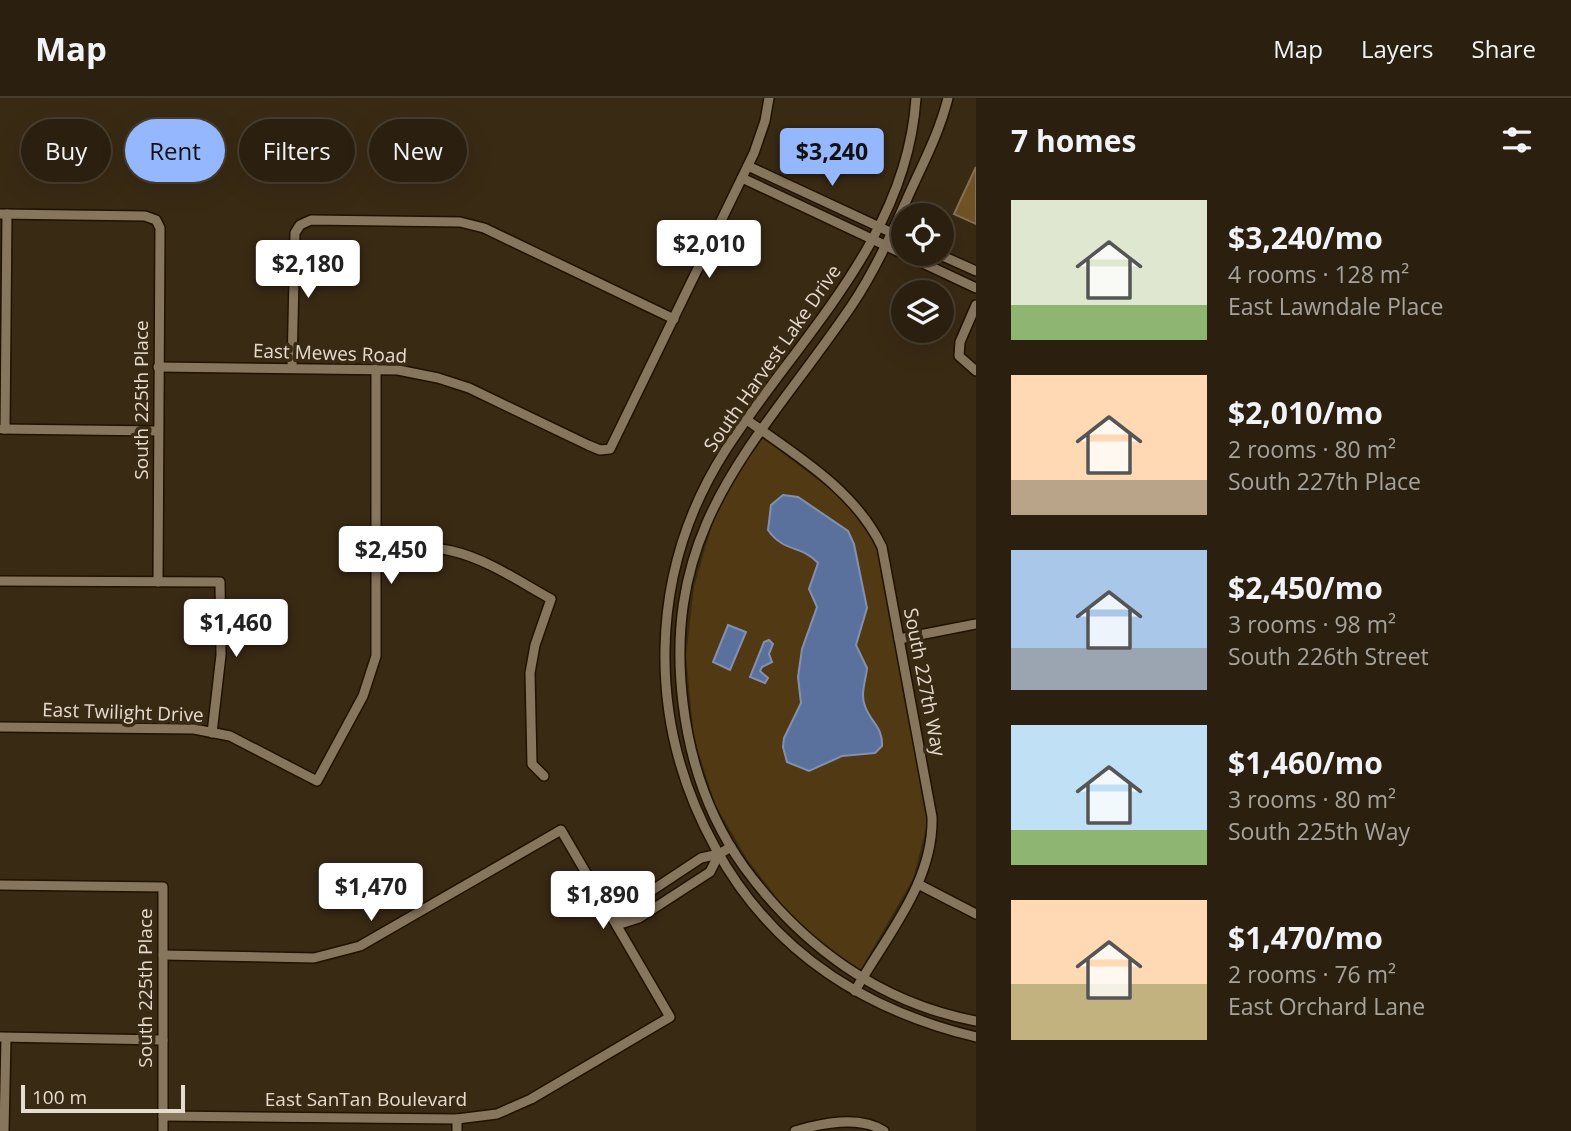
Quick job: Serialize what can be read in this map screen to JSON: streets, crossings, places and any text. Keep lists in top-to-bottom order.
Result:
{
  "streets": {
    "street": [
      "East Mewes Road",
      "South Harvest Lake Drive",
      "South 225th Place",
      "South 227th Way",
      "East Twilight Drive",
      "East SanTan Boulevard"
    ]
  },
  "crossings": [
    ["East Mewes Road", "South 225th Place"],
    ["South Harvest Lake Drive", "South 227th Way"],
    ["South 225th Place", "East SanTan Boulevard"]
  ],
  "scale_bar": "100 m",
  "page": {
    "header": "Map",
    "nav": ["Map", "Layers", "Share"],
    "heading": "7 homes",
    "chip": [
      "Buy",
      "Rent",
      "Filters",
      "New"
    ],
    "price": [
      "$3,240",
      "$2,010",
      "$2,180",
      "$2,450",
      "$1,460",
      "$1,470",
      "$1,890"
    ],
    "list": [
      {
        "name": "$3,240/mo",
        "note": "4 rooms · 128 m² · East Lawndale Place"
      },
      {
        "name": "$2,010/mo",
        "note": "2 rooms · 80 m² · South 227th Place"
      },
      {
        "name": "$2,450/mo",
        "note": "3 rooms · 98 m² · South 226th Street"
      },
      {
        "name": "$1,460/mo",
        "note": "3 rooms · 80 m² · South 225th Way"
      },
      {
        "name": "$1,470/mo",
        "note": "2 rooms · 76 m² · East Orchard Lane"
      }
    ],
    "scale": "100 m"
  }
}
